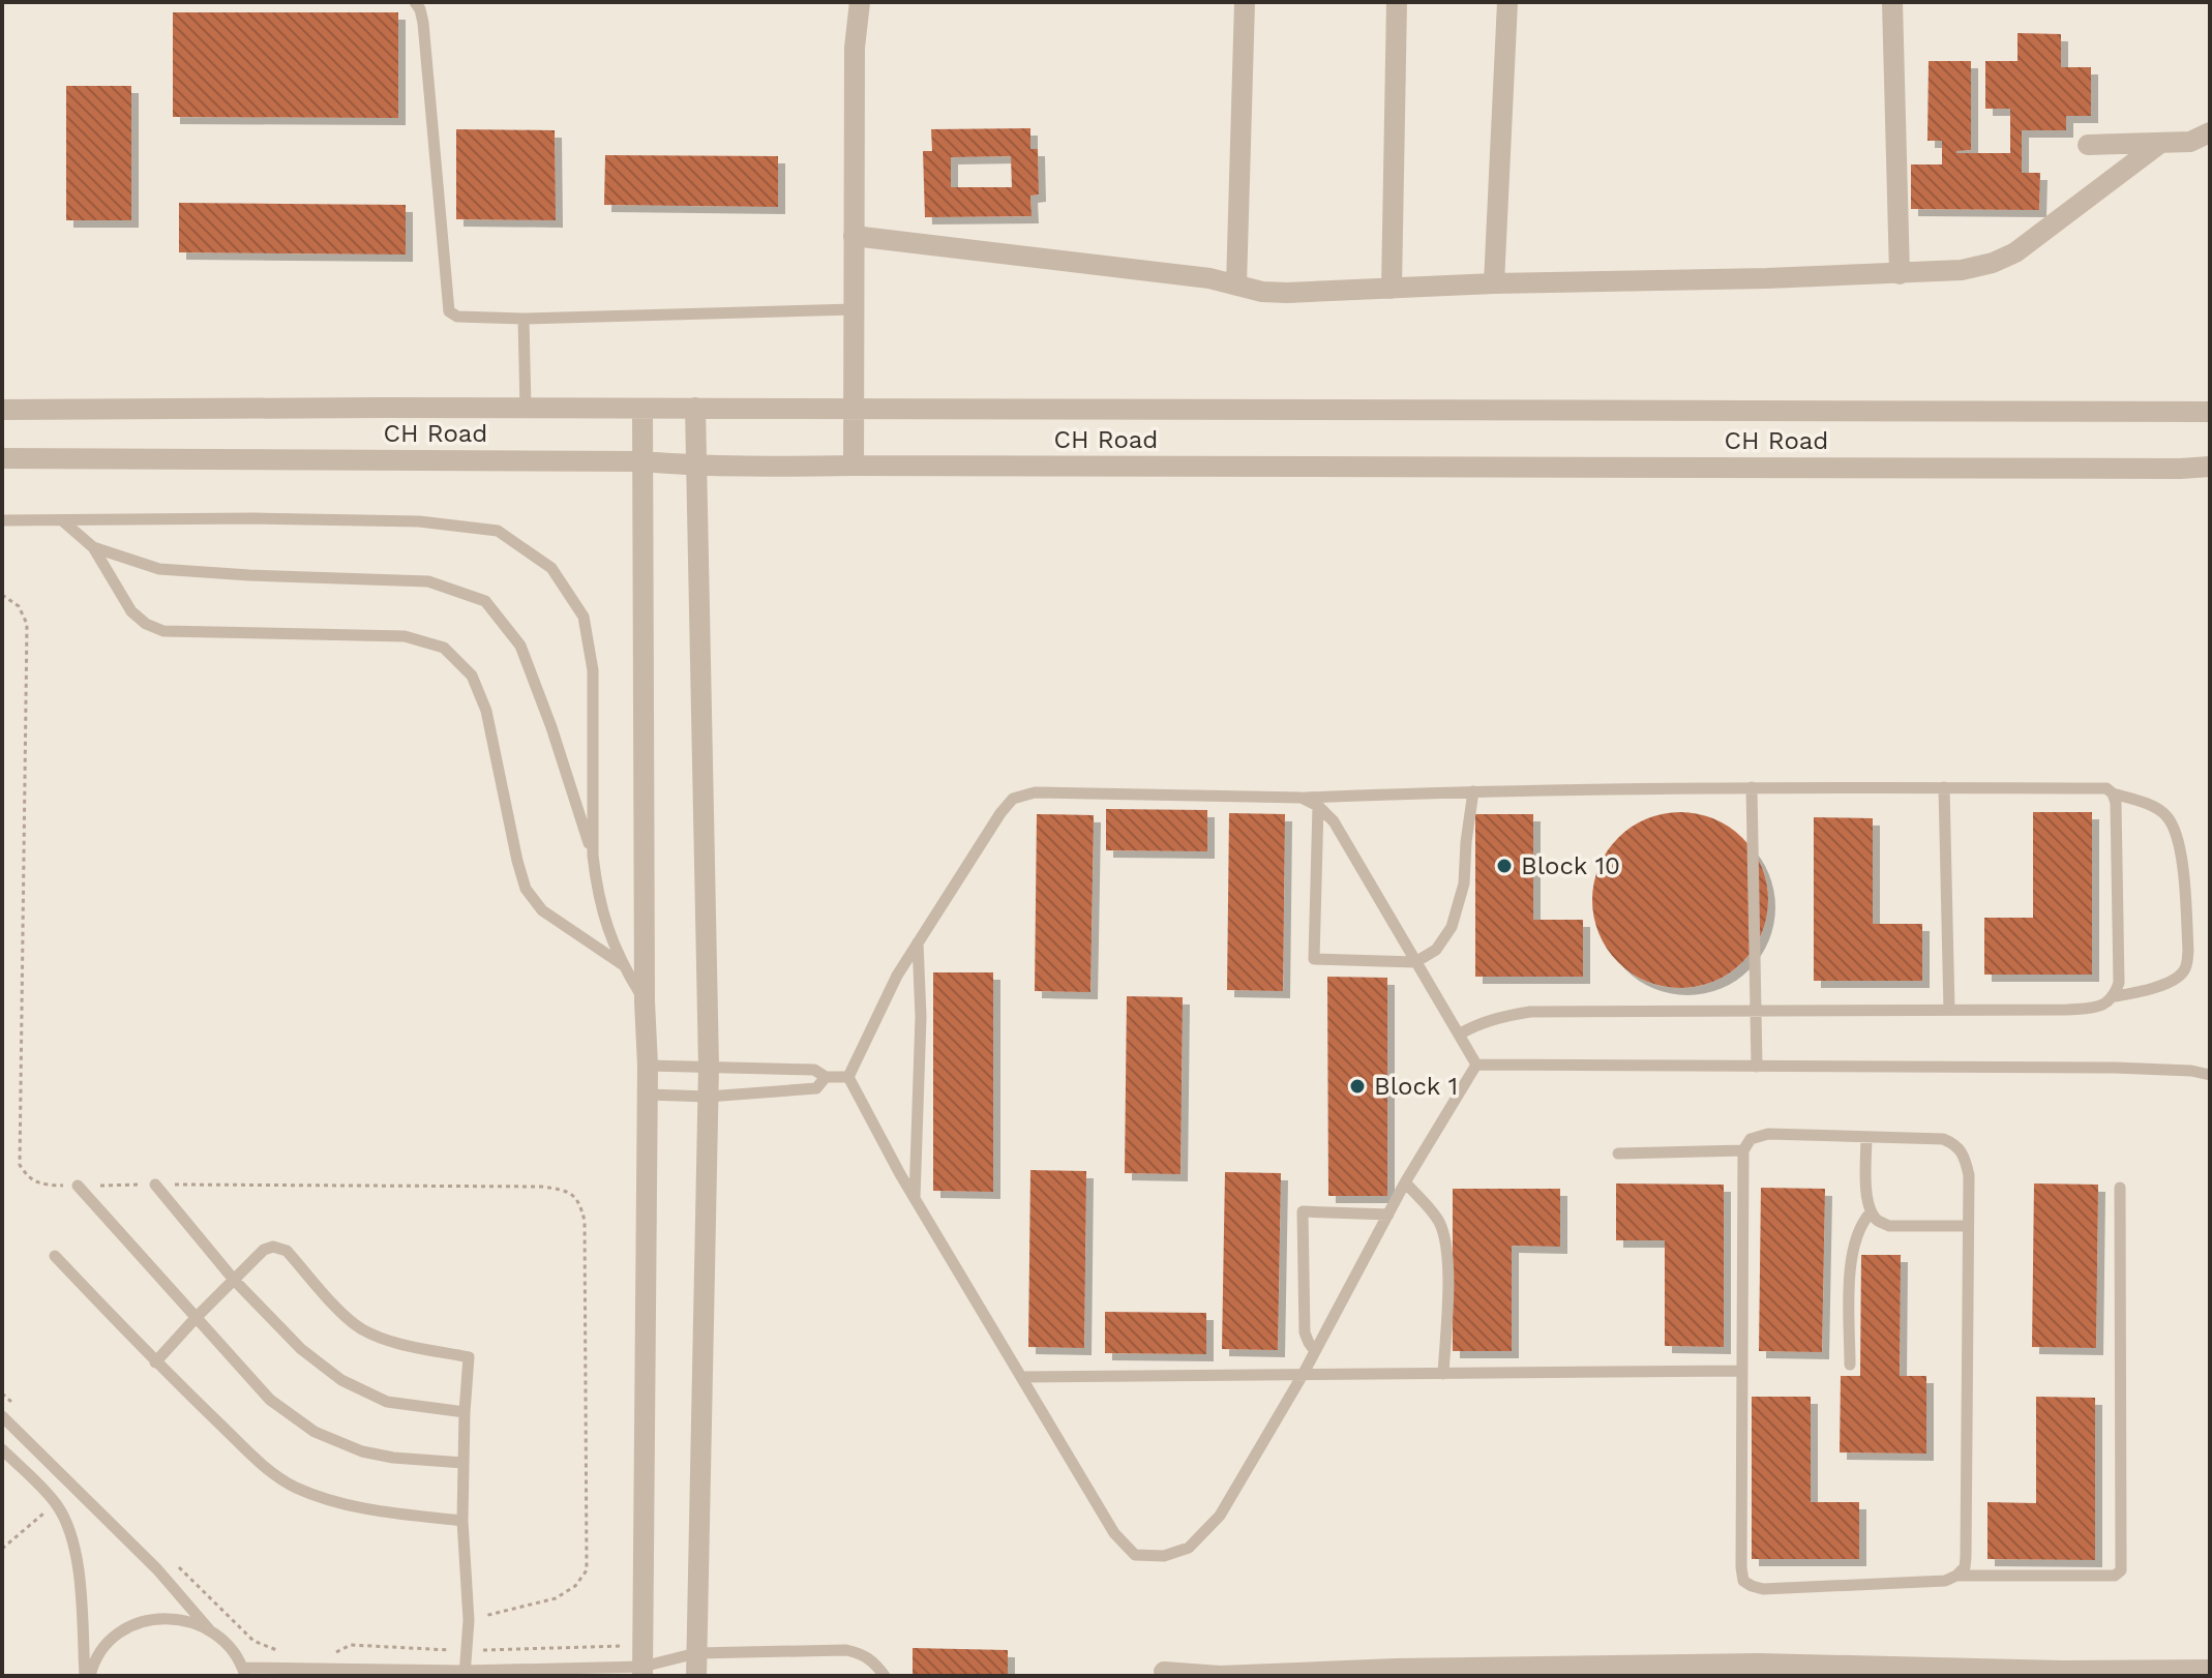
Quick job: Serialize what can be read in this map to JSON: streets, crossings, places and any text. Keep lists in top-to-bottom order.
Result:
{
  "streets": {
    "street": ["CH Road"]
  },
  "places": ["Block 10", "Block 1"]
}
